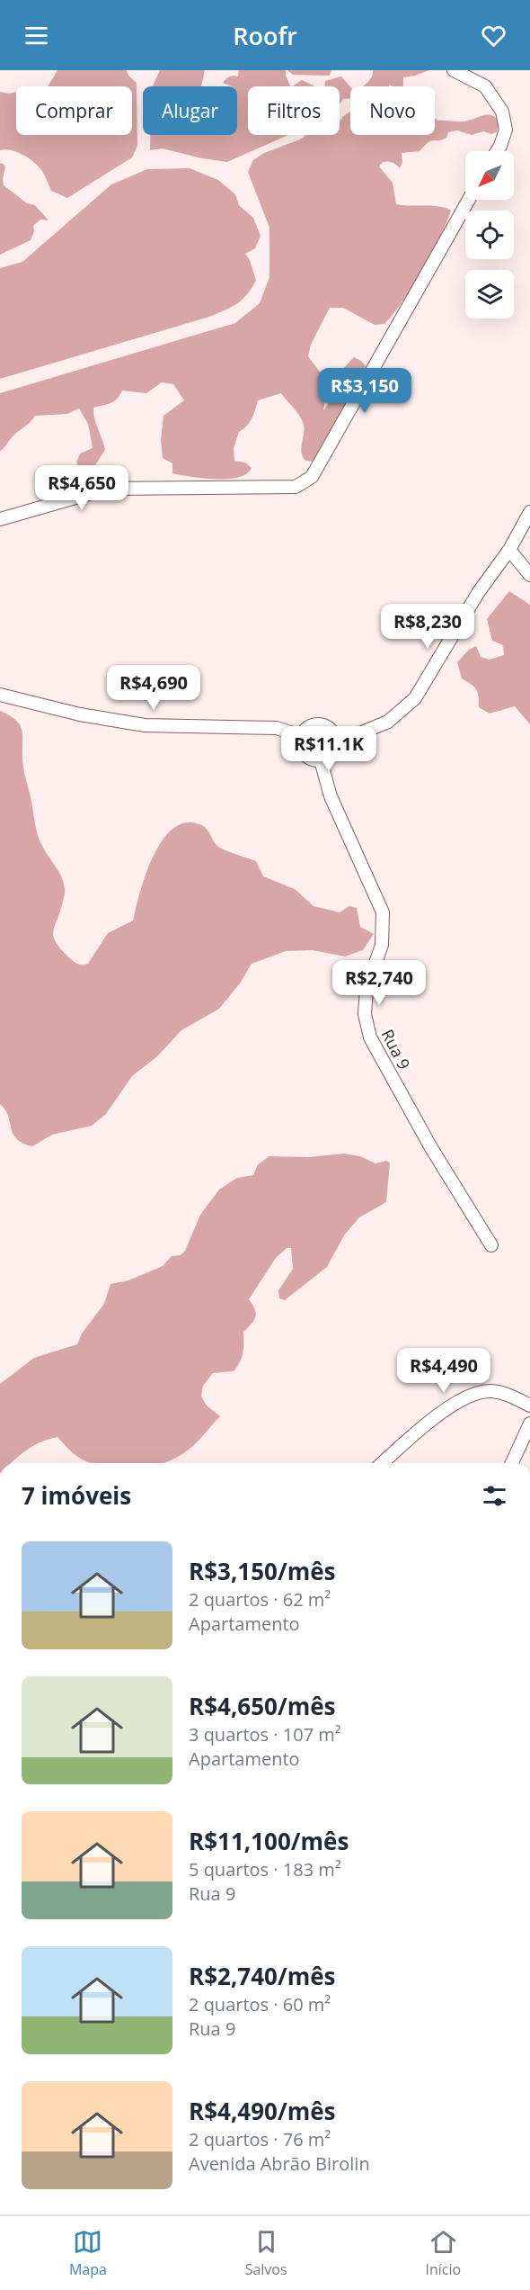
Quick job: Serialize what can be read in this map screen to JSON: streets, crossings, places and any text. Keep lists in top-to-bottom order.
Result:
{
  "streets": {
    "street": ["Rua 9"]
  },
  "north": "bottom left",
  "page": {
    "header": "Roofr",
    "chip": [
      "Comprar",
      "Alugar",
      "Filtros",
      "Novo"
    ],
    "price": [
      "R$3,150",
      "R$4,650",
      "R$8,230",
      "R$4,690",
      "R$11.1K",
      "R$2,740",
      "R$4,490"
    ],
    "heading": "7 imóveis",
    "list": [
      {
        "name": "R$3,150/mês",
        "note": "2 quartos · 62 m² · Apartamento"
      },
      {
        "name": "R$4,650/mês",
        "note": "3 quartos · 107 m² · Apartamento"
      },
      {
        "name": "R$11,100/mês",
        "note": "5 quartos · 183 m² · Rua 9"
      },
      {
        "name": "R$2,740/mês",
        "note": "2 quartos · 60 m² · Rua 9"
      },
      {
        "name": "R$4,490/mês",
        "note": "2 quartos · 76 m² · Avenida Abrão Birolin"
      }
    ],
    "tabs": ["Mapa", "Salvos", "Início"]
  }
}
